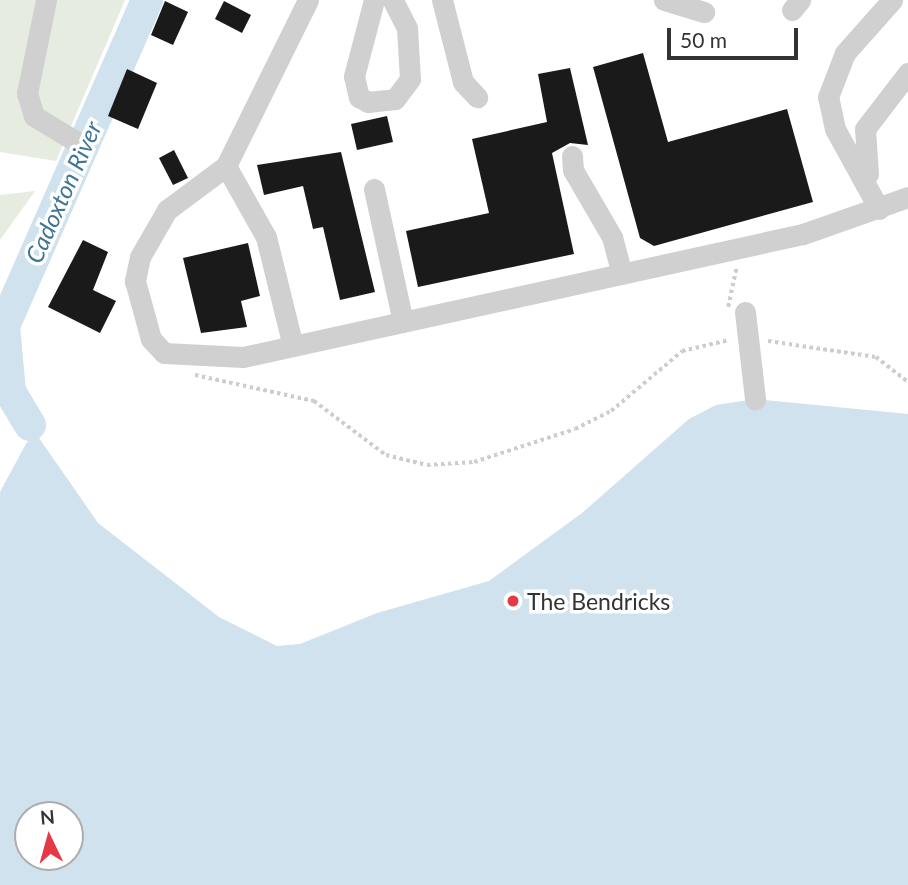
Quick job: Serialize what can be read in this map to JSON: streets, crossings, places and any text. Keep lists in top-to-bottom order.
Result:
{
  "water": ["Cadoxton River"],
  "places": ["The Bendricks"],
  "scale_bar": "50 m",
  "north": "top"
}
